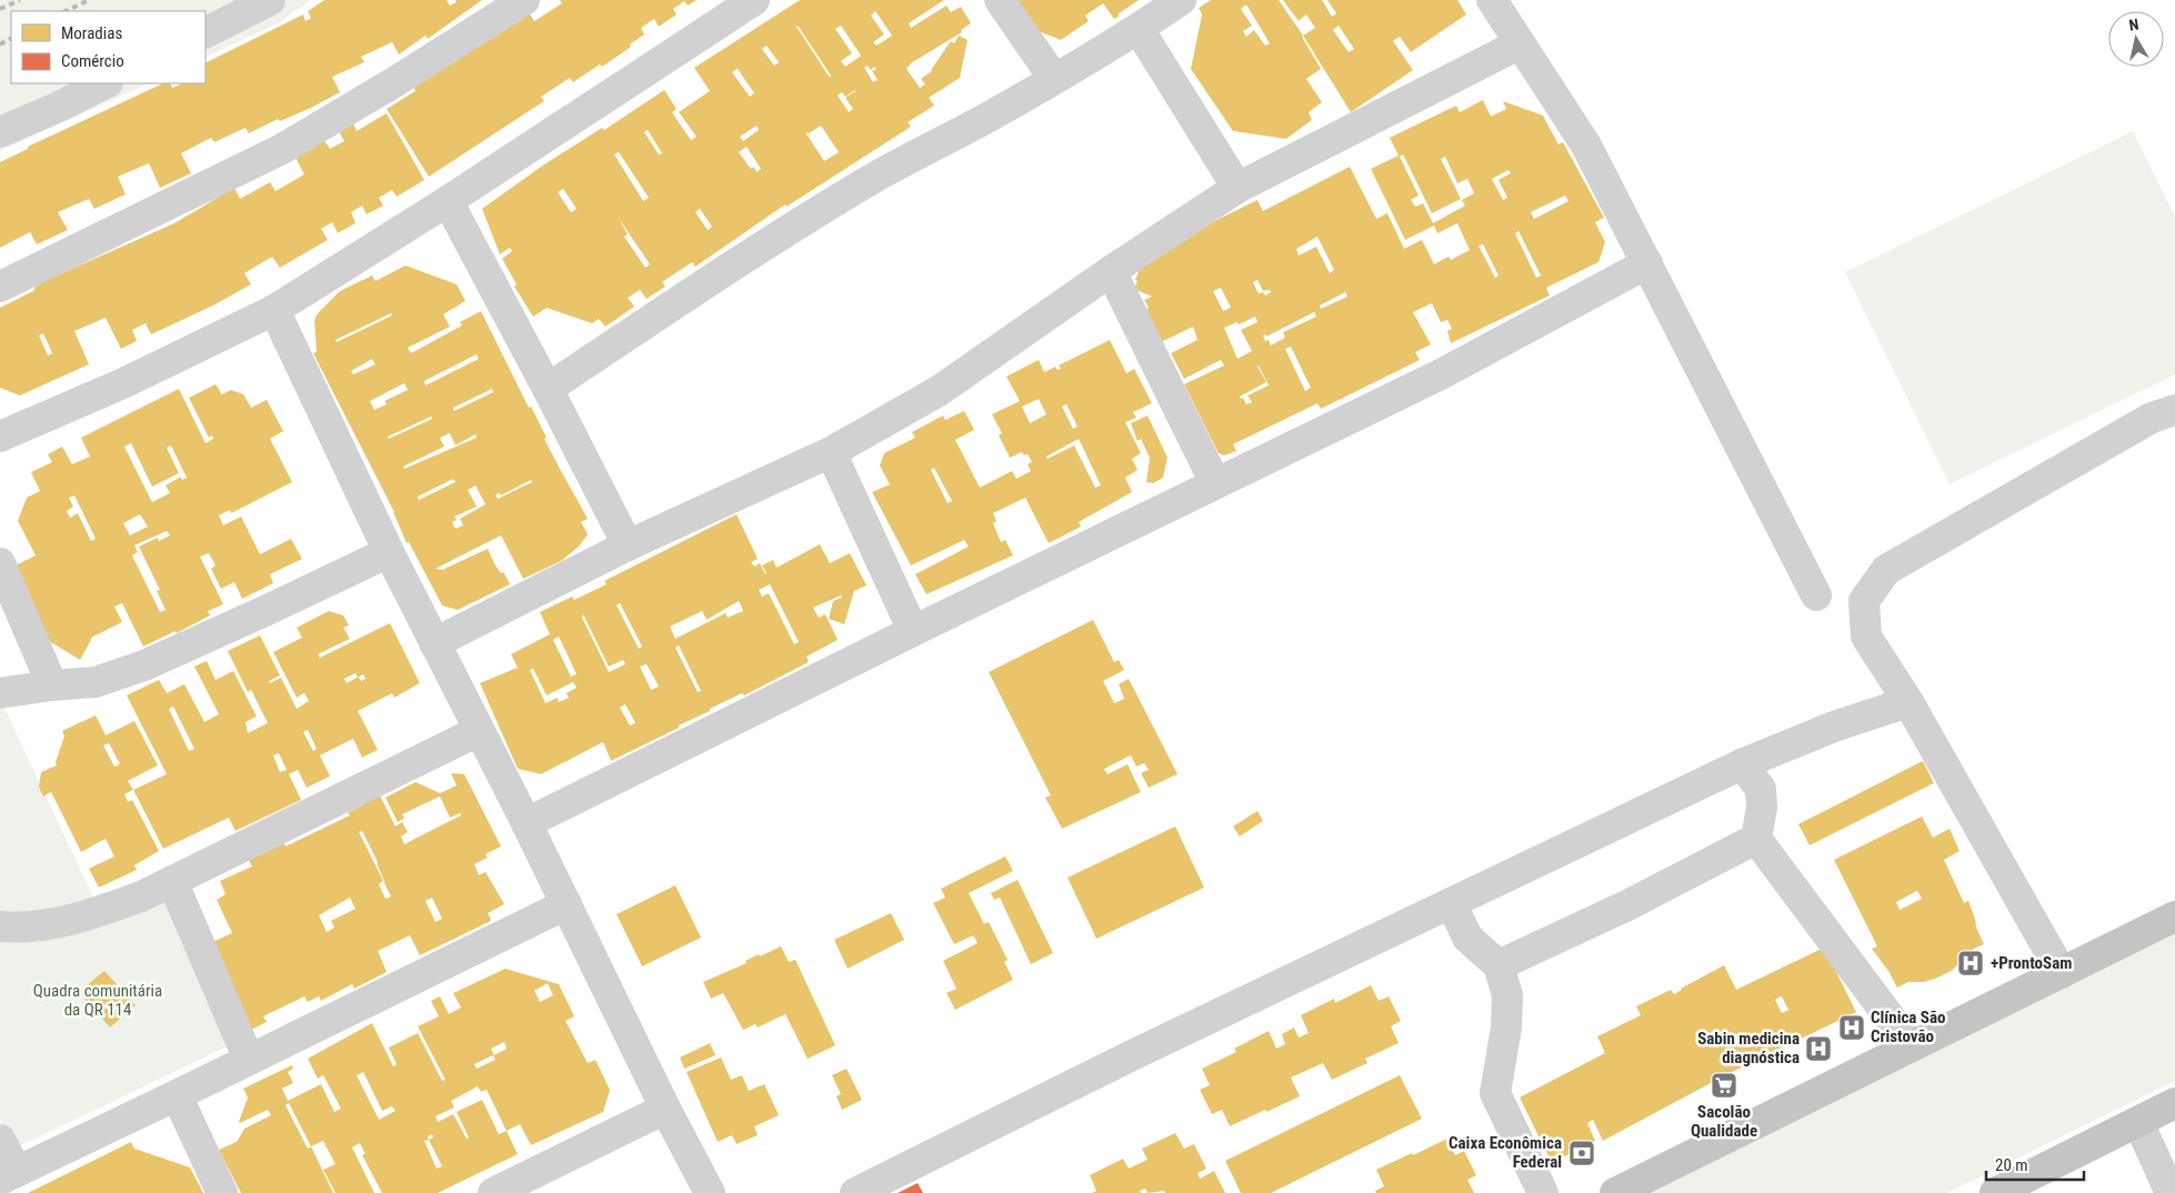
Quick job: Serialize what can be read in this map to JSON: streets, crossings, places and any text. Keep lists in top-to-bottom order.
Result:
{
  "parks": ["Quadra comunitária da QR 114"],
  "places": {
    "hospital": ["+ProntoSam", "Clínica São Cristovão", "Sabin medicina diagnóstica"],
    "supermarket": ["Sacolão Qualidade"],
    "bank": ["Caixa Econômica Federal"]
  },
  "legend": ["Moradias", "Comércio"],
  "scale_bar": "20 m",
  "north": "top"
}
